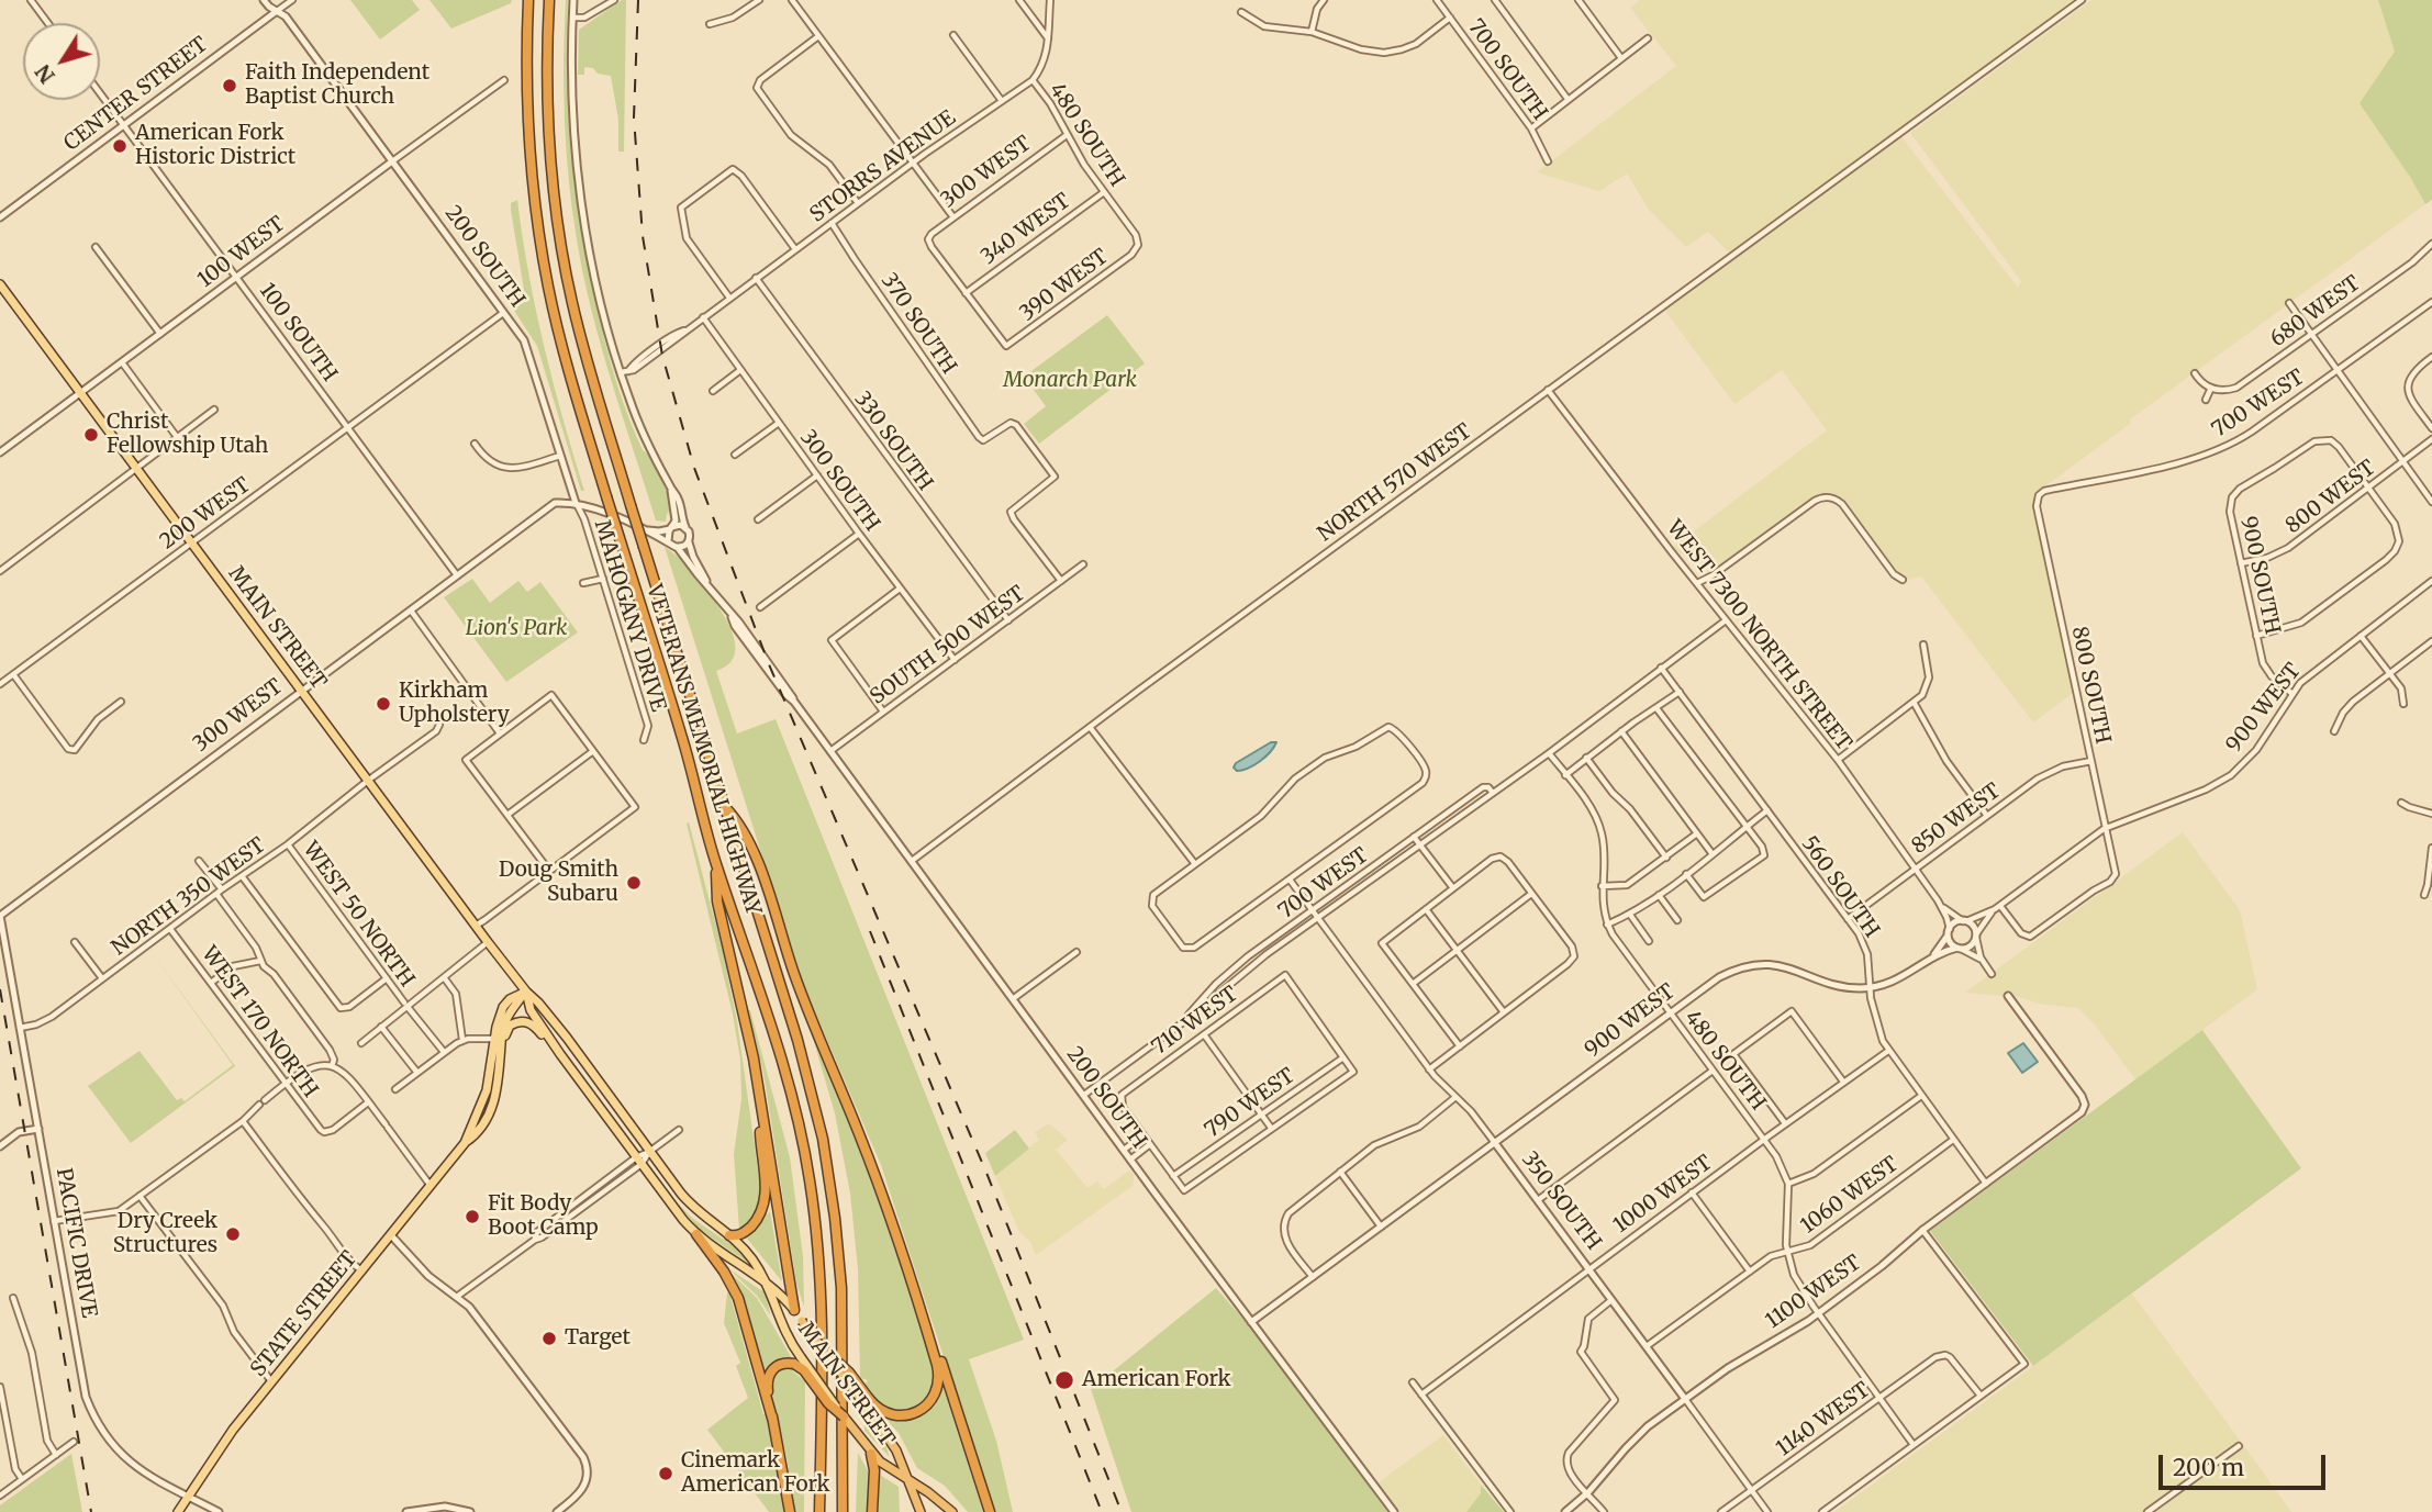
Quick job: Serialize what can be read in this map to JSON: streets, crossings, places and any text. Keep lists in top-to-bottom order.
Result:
{
  "streets": {
    "highway": ["MAIN STREET", "VETERANS MEMORIAL HIGHWAY"],
    "main road": ["STATE STREET"],
    "street": [
      "700 SOUTH",
      "CENTER STREET",
      "480 SOUTH",
      "STORRS AVENUE",
      "300 WEST",
      "340 WEST",
      "100 WEST",
      "200 SOUTH",
      "390 WEST",
      "680 WEST",
      "370 SOUTH",
      "100 SOUTH",
      "700 WEST",
      "330 SOUTH",
      "300 SOUTH",
      "NORTH 570 WEST",
      "800 WEST",
      "200 WEST",
      "900 SOUTH",
      "MAHOGANY DRIVE",
      "WEST 7300 NORTH STREET",
      "SOUTH 500 WEST",
      "800 SOUTH",
      "900 WEST",
      "850 WEST",
      "560 SOUTH",
      "NORTH 350 WEST",
      "WEST 50 NORTH",
      "710 WEST",
      "WEST 170 NORTH",
      "790 WEST",
      "1000 WEST",
      "1060 WEST",
      "350 SOUTH",
      "PACIFIC DRIVE",
      "1100 WEST",
      "1140 WEST"
    ]
  },
  "crossings": [
    ["CENTER STREET", "200 SOUTH"],
    ["CENTER STREET", "100 SOUTH"],
    ["480 SOUTH", "STORRS AVENUE"],
    ["480 SOUTH", "300 WEST"],
    ["480 SOUTH", "340 WEST"],
    ["480 SOUTH", "390 WEST"],
    ["480 SOUTH", "700 WEST"],
    ["480 SOUTH", "900 WEST"],
    ["480 SOUTH", "1000 WEST"],
    ["480 SOUTH", "1060 WEST"],
    ["480 SOUTH", "1100 WEST"],
    ["480 SOUTH", "1140 WEST"],
    ["STORRS AVENUE", "370 SOUTH"],
    ["STORRS AVENUE", "330 SOUTH"],
    ["STORRS AVENUE", "300 SOUTH"],
    ["300 WEST", "340 WEST"],
    ["300 WEST", "200 SOUTH"],
    ["300 WEST", "390 WEST"],
    ["300 WEST", "100 SOUTH"],
    ["300 WEST", "MAHOGANY DRIVE"],
    ["300 WEST", "MAIN STREET"],
    ["300 WEST", "PACIFIC DRIVE"],
    ["340 WEST", "390 WEST"],
    ["100 WEST", "200 SOUTH"],
    ["100 WEST", "100 SOUTH"],
    ["100 WEST", "MAIN STREET"],
    ["200 SOUTH", "700 WEST"],
    ["200 SOUTH", "NORTH 570 WEST"],
    ["200 SOUTH", "200 WEST"],
    ["200 SOUTH", "MAHOGANY DRIVE"],
    ["200 SOUTH", "SOUTH 500 WEST"],
    ["200 SOUTH", "900 WEST"],
    ["370 SOUTH", "SOUTH 500 WEST"],
    ["100 SOUTH", "200 WEST"],
    ["700 WEST", "WEST 7300 NORTH STREET"],
    ["700 WEST", "800 SOUTH"],
    ["700 WEST", "560 SOUTH"],
    ["700 WEST", "350 SOUTH"],
    ["330 SOUTH", "SOUTH 500 WEST"],
    ["300 SOUTH", "SOUTH 500 WEST"],
    ["NORTH 570 WEST", "WEST 7300 NORTH STREET"],
    ["800 WEST", "900 SOUTH"],
    ["200 WEST", "MAIN STREET"],
    ["900 SOUTH", "900 WEST"],
    ["MAIN STREET", "NORTH 350 WEST"],
    ["MAIN STREET", "STATE STREET"],
    ["WEST 7300 NORTH STREET", "900 WEST"],
    ["WEST 7300 NORTH STREET", "850 WEST"],
    ["800 SOUTH", "900 WEST"],
    ["800 SOUTH", "850 WEST"],
    ["900 WEST", "560 SOUTH"],
    ["900 WEST", "350 SOUTH"],
    ["850 WEST", "560 SOUTH"],
    ["560 SOUTH", "1000 WEST"],
    ["560 SOUTH", "1060 WEST"],
    ["560 SOUTH", "1100 WEST"],
    ["NORTH 350 WEST", "WEST 50 NORTH"],
    ["NORTH 350 WEST", "WEST 170 NORTH"],
    ["NORTH 350 WEST", "PACIFIC DRIVE"],
    ["710 WEST", "790 WEST"],
    ["1000 WEST", "350 SOUTH"],
    ["1060 WEST", "350 SOUTH"],
    ["350 SOUTH", "1100 WEST"],
    ["350 SOUTH", "1140 WEST"],
    ["PACIFIC DRIVE", "STATE STREET"]
  ],
  "parks": ["Monarch Park", "Lion's Park"],
  "places": [
    "Faith Independent Baptist Church",
    "American Fork Historic District",
    "Christ Fellowship Utah",
    "Kirkham Upholstery",
    "Doug Smith Subaru",
    "Fit Body Boot Camp",
    "Dry Creek Structures",
    "Target",
    "American Fork",
    "Cinemark American Fork"
  ],
  "scale_bar": "200 m",
  "north": "bottom left"
}
